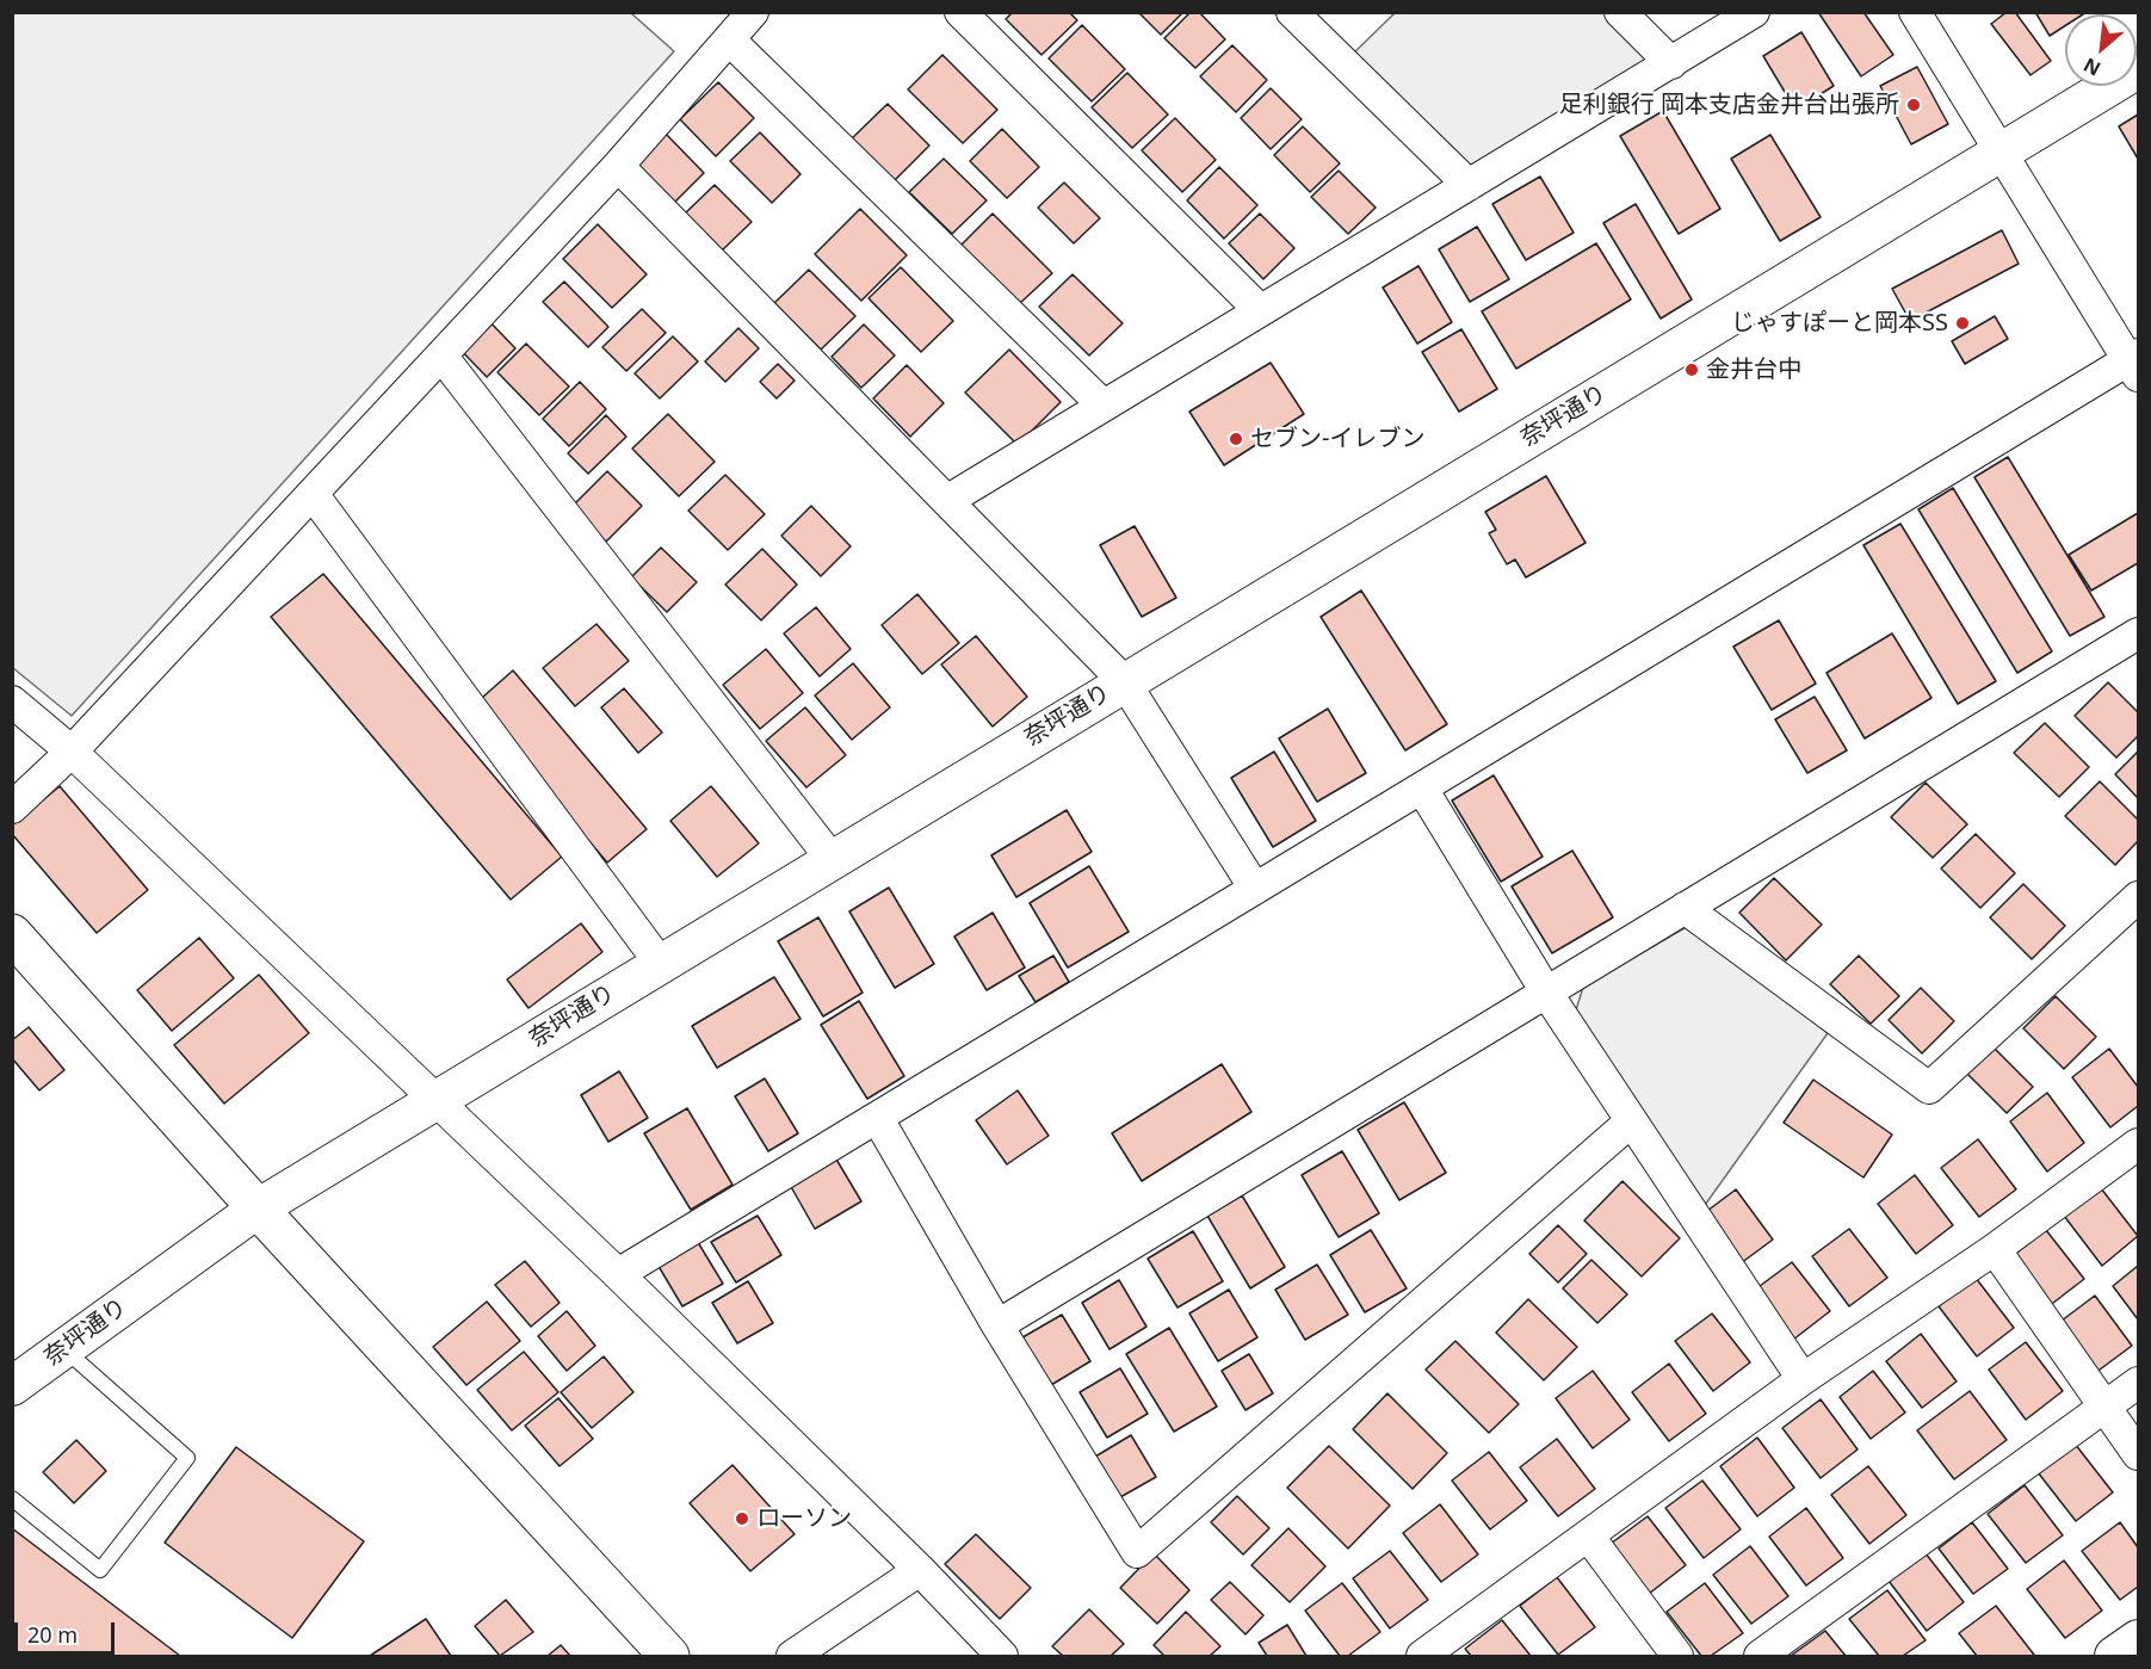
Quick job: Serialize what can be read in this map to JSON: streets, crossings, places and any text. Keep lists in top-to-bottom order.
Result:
{
  "streets": {
    "street": ["奈坪通り"]
  },
  "places": [
    "足利銀行 岡本支店金井台出張所",
    "じゃすぽーと岡本SS",
    "金井台中",
    "セブン-イレブン",
    "ローソン"
  ],
  "scale_bar": "20 m",
  "north": "bottom left"
}
